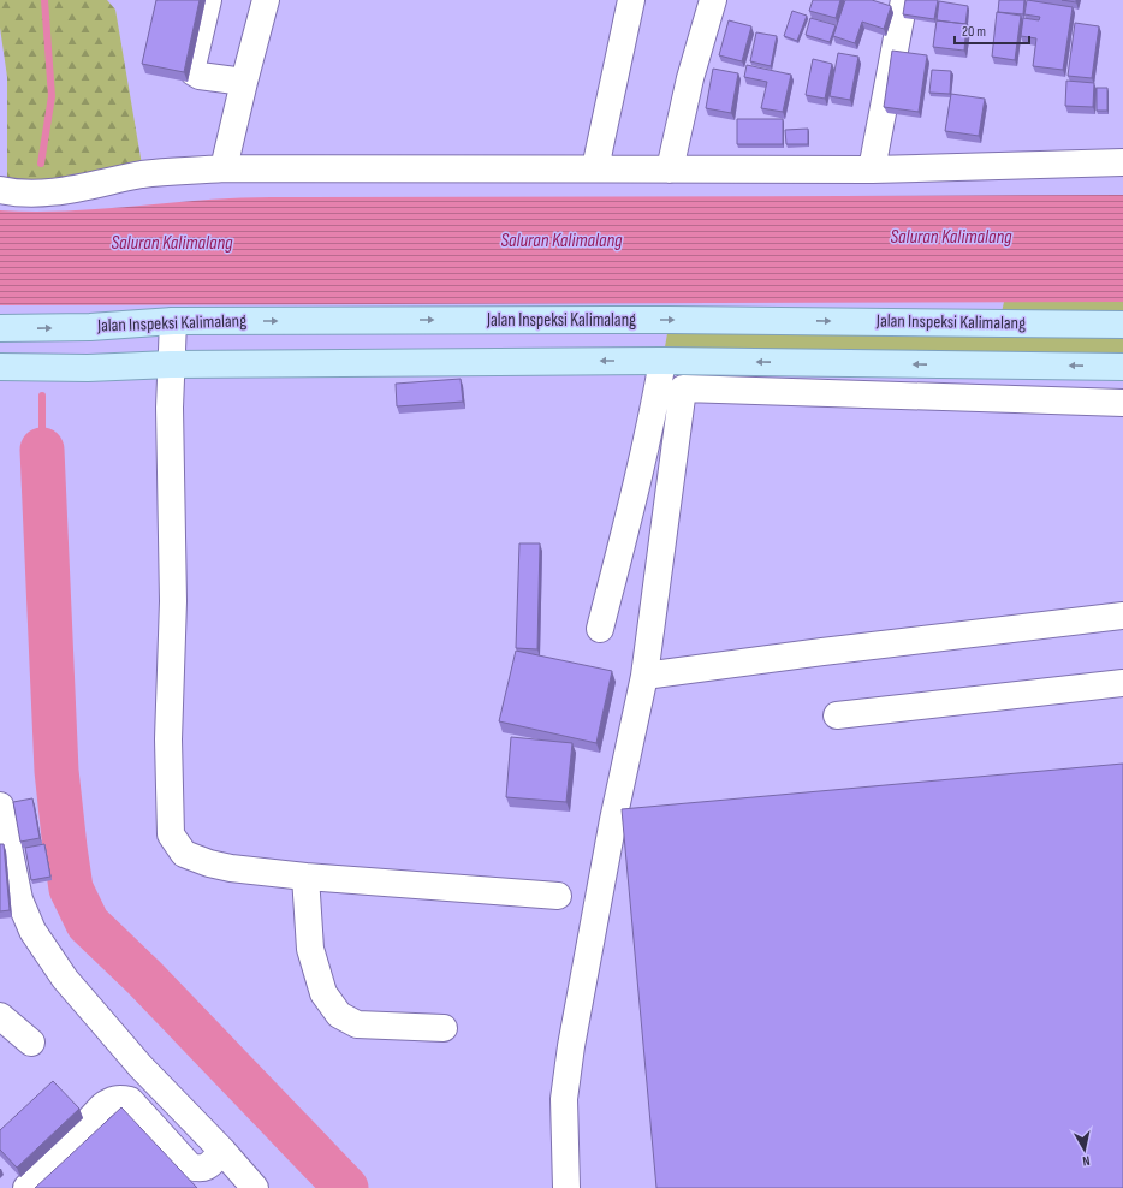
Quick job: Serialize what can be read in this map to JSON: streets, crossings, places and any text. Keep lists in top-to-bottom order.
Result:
{
  "streets": {
    "main road": ["Jalan Inspeksi Kalimalang"]
  },
  "water": ["Saluran Kalimalang"],
  "scale_bar": "20 m",
  "north": "bottom"
}
